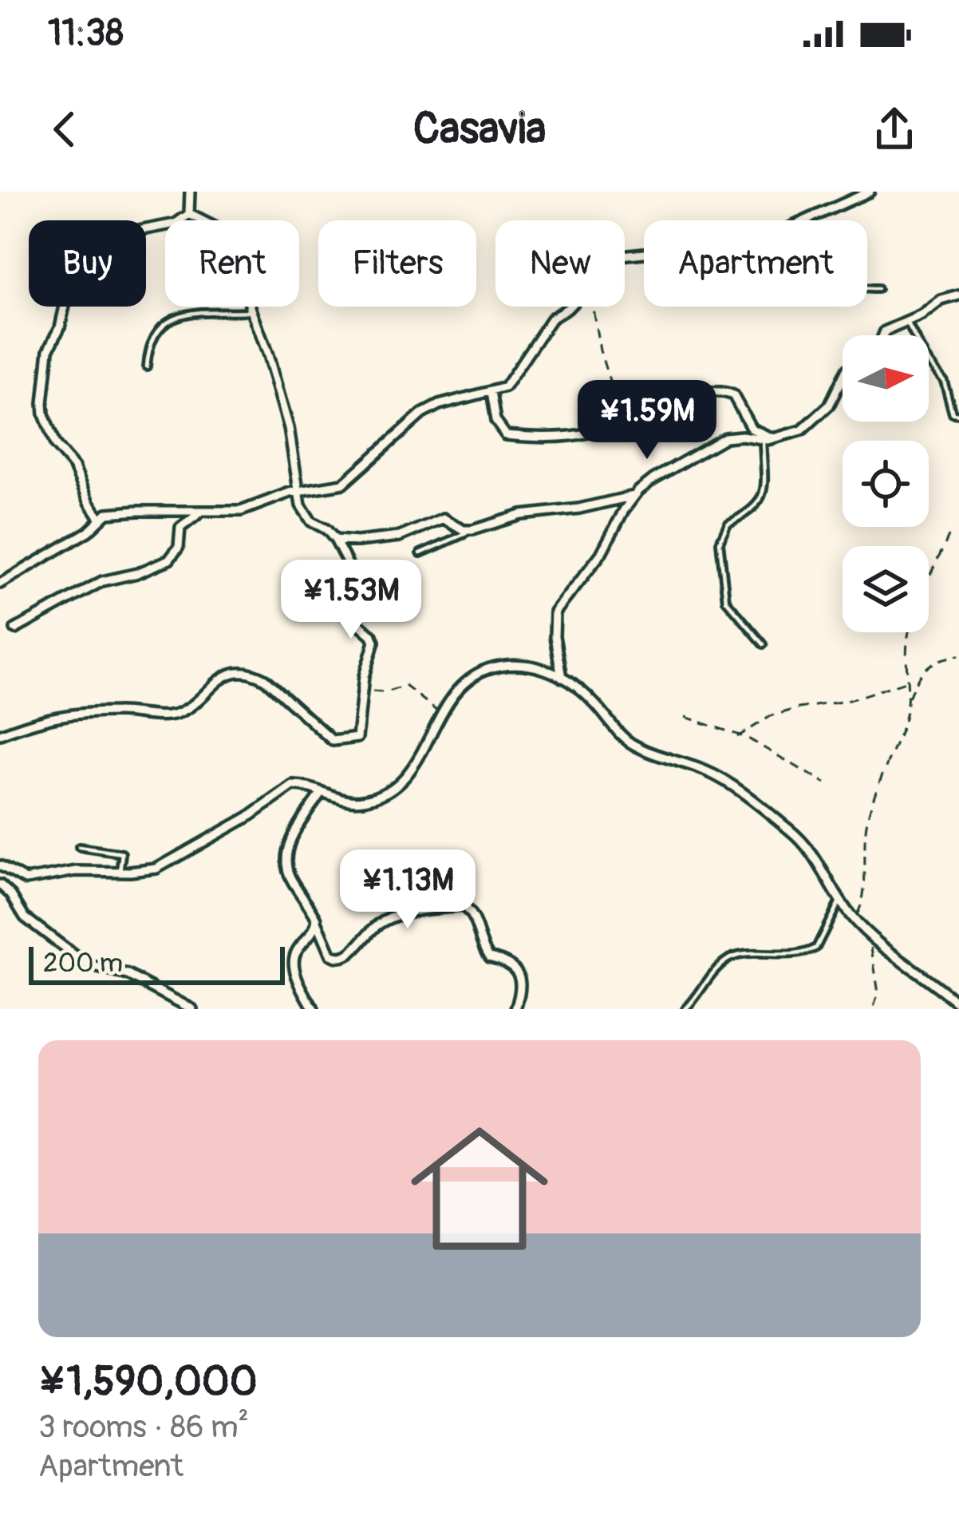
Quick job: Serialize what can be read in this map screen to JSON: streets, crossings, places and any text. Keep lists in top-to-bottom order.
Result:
{
  "scale_bar": "200 m",
  "north": "right",
  "page": {
    "status": "11:38",
    "header": "Casavia",
    "chip": [
      "Buy",
      "Rent",
      "Filters",
      "New",
      "Apartment"
    ],
    "price": ["¥1.59M", "¥1.53M", "¥1.13M"],
    "scale": "200 m",
    "list": [
      {
        "name": "¥1,590,000",
        "note": "3 rooms · 86 m² · Apartment"
      }
    ]
  }
}
